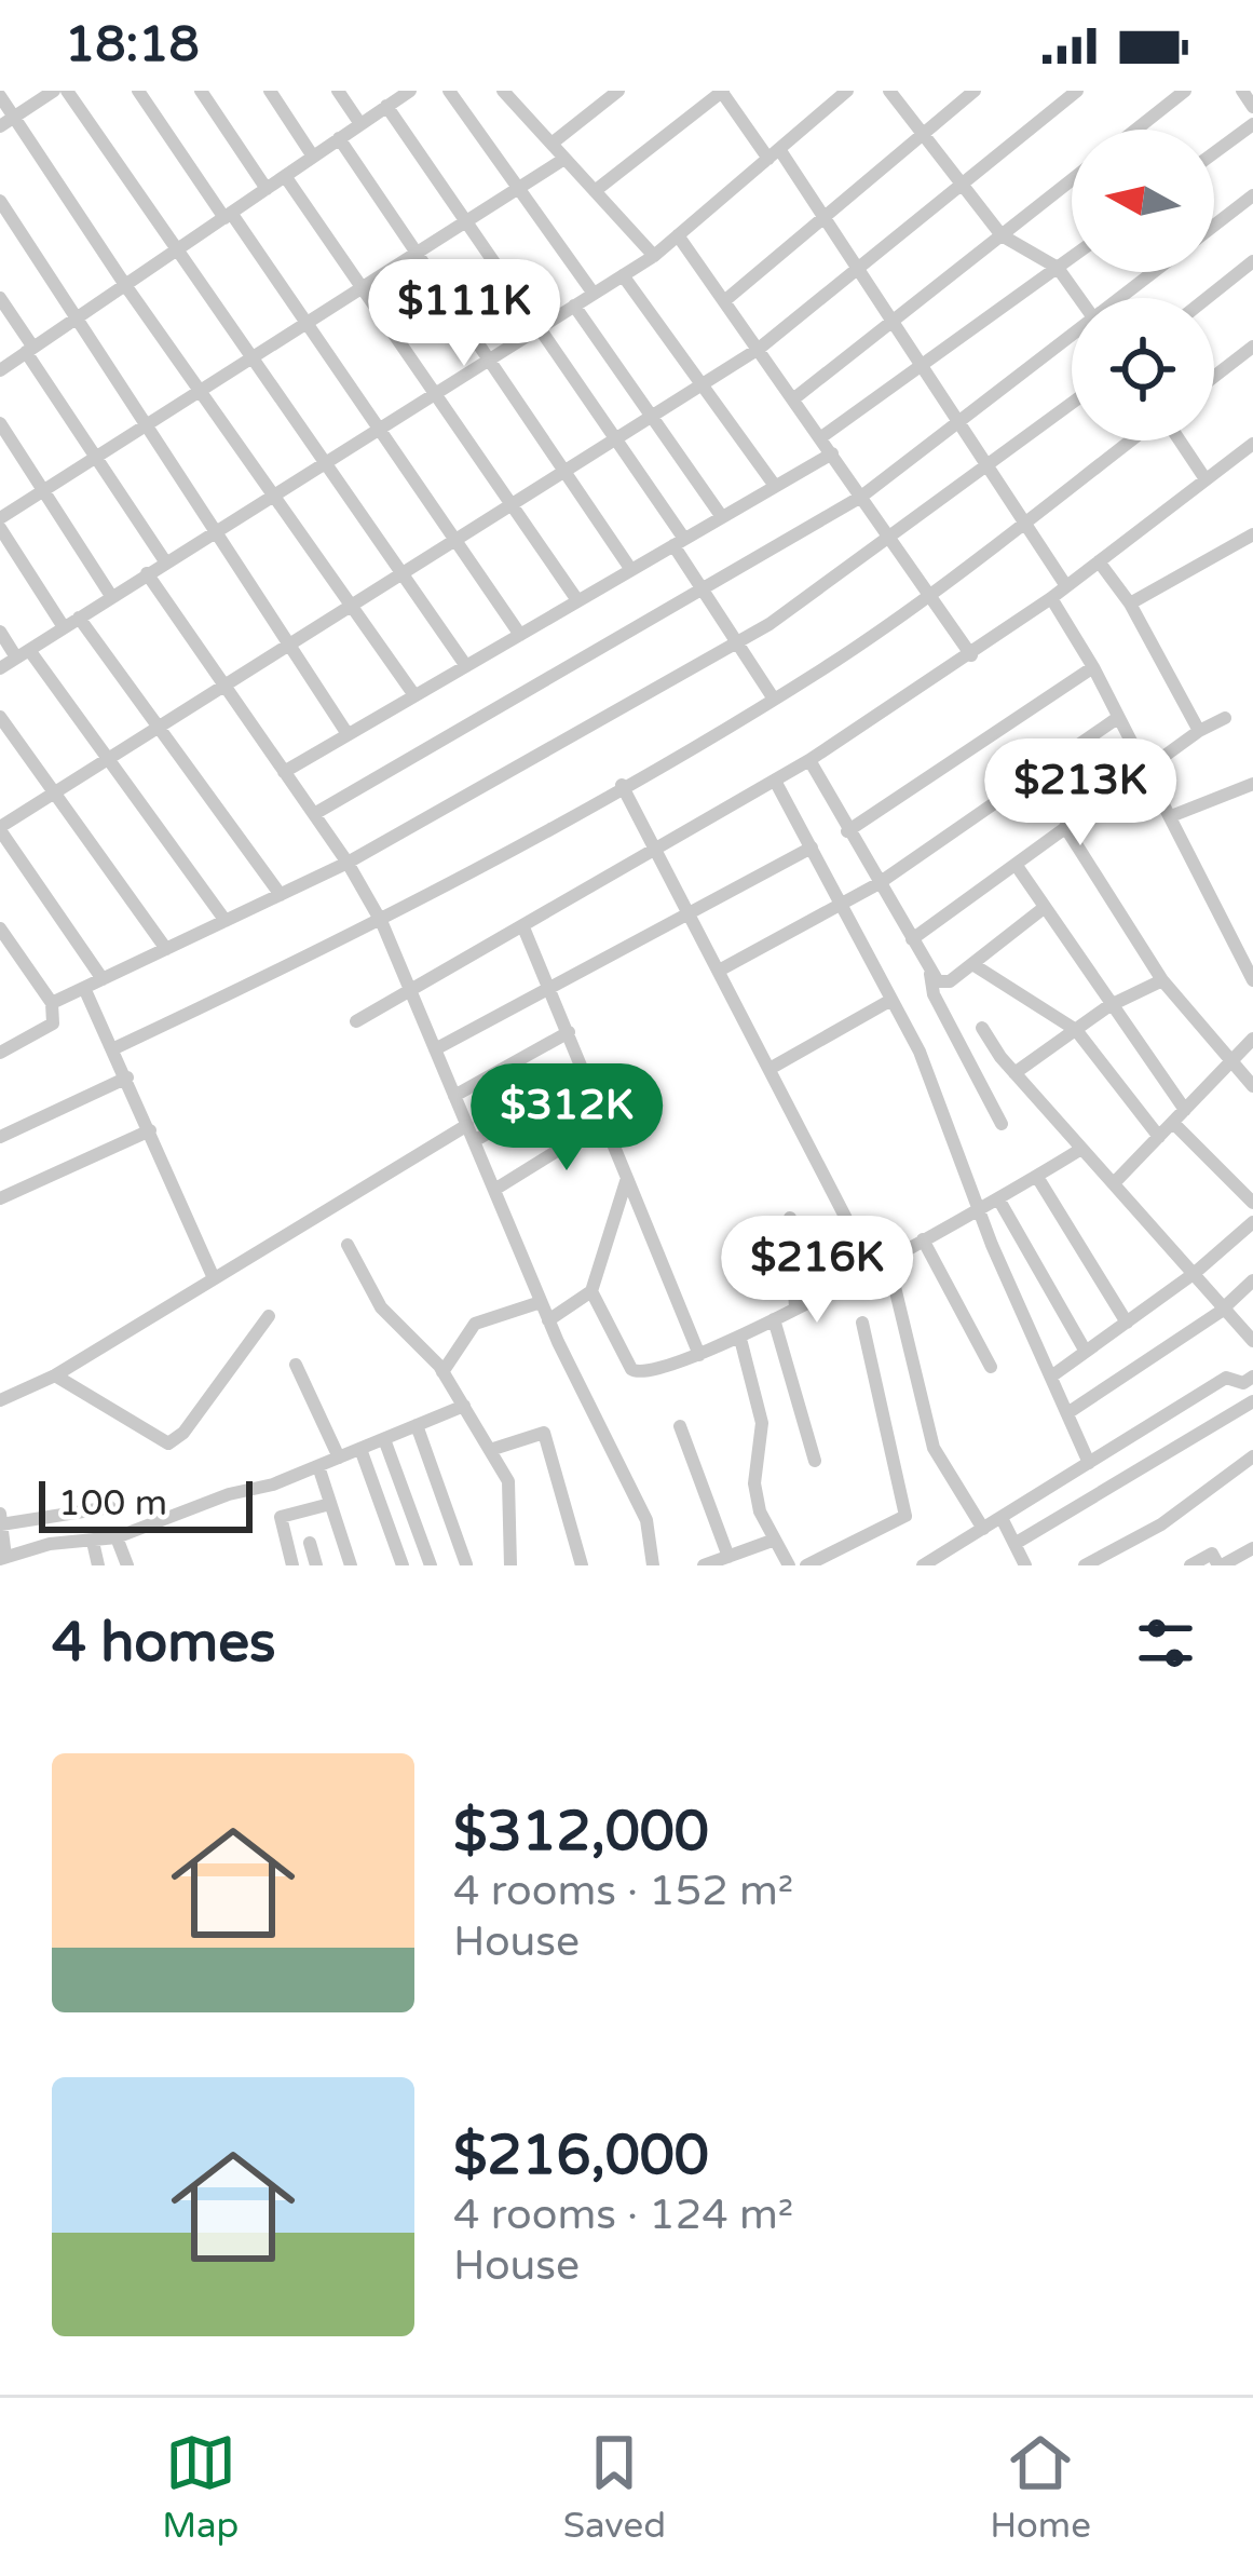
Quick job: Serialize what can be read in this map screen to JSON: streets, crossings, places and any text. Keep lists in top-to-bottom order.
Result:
{
  "scale_bar": "100 m",
  "north": "left",
  "page": {
    "status": "18:18",
    "price": [
      "$111K",
      "$213K",
      "$312K",
      "$216K"
    ],
    "scale": "100 m",
    "heading": "4 homes",
    "list": [
      {
        "name": "$312,000",
        "note": "4 rooms · 152 m² · House"
      },
      {
        "name": "$216,000",
        "note": "4 rooms · 124 m² · House"
      }
    ],
    "tabs": ["Map", "Saved", "Home"]
  }
}
